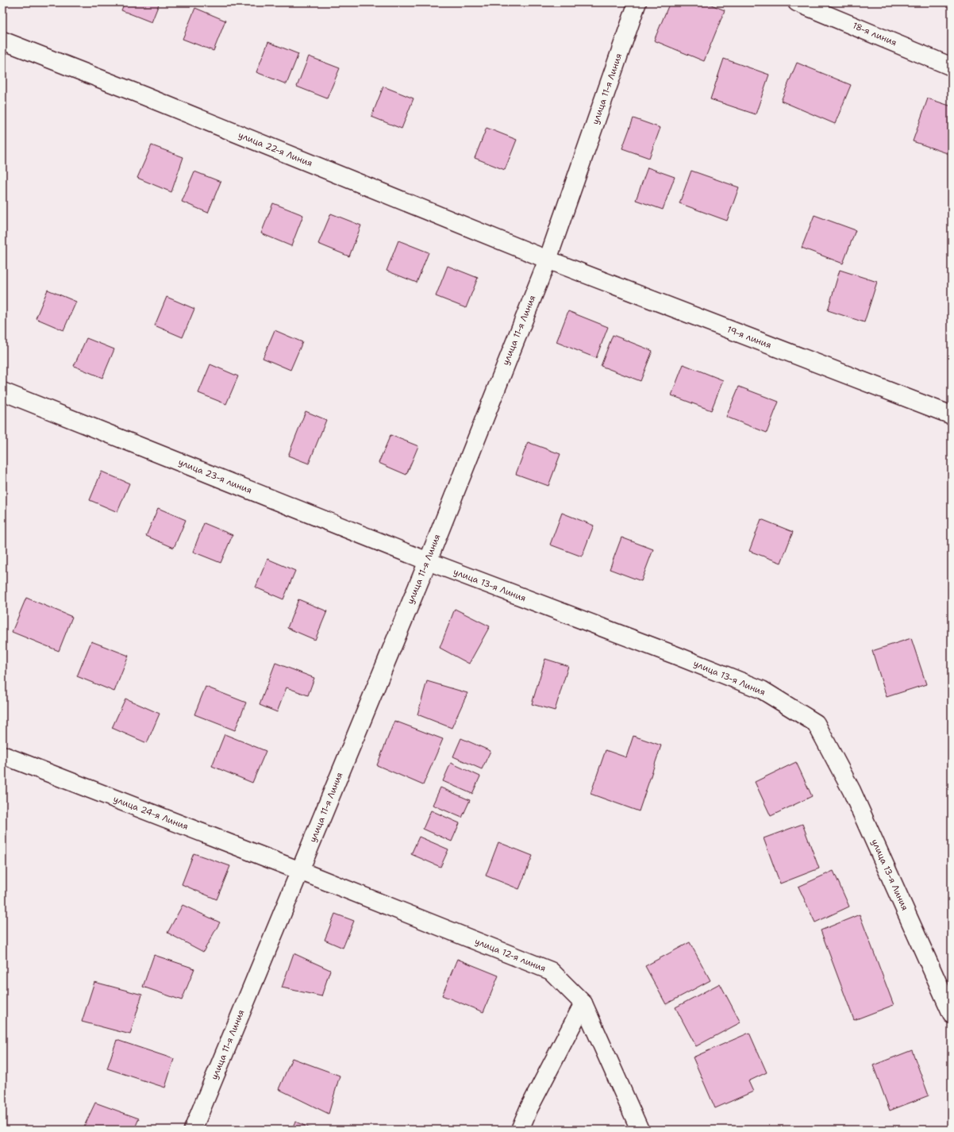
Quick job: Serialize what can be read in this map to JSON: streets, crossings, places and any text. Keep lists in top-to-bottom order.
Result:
{
  "streets": {
    "street": [
      "18-я линия",
      "улица 11-я Линия",
      "улица 22-я Линия",
      "19-я линия",
      "улица 23-я линия",
      "улица 13-я Линия",
      "улица 24-я Линия",
      "улица 12-я линия"
    ]
  },
  "crossings": [
    ["улица 11-я Линия", "улица 22-я Линия"],
    ["улица 11-я Линия", "19-я линия"],
    ["улица 11-я Линия", "улица 23-я линия"],
    ["улица 11-я Линия", "улица 13-я Линия"],
    ["улица 11-я Линия", "улица 24-я Линия"],
    ["улица 11-я Линия", "улица 12-я линия"],
    ["улица 22-я Линия", "19-я линия"],
    ["улица 23-я линия", "улица 13-я Линия"],
    ["улица 24-я Линия", "улица 12-я линия"]
  ]
}
